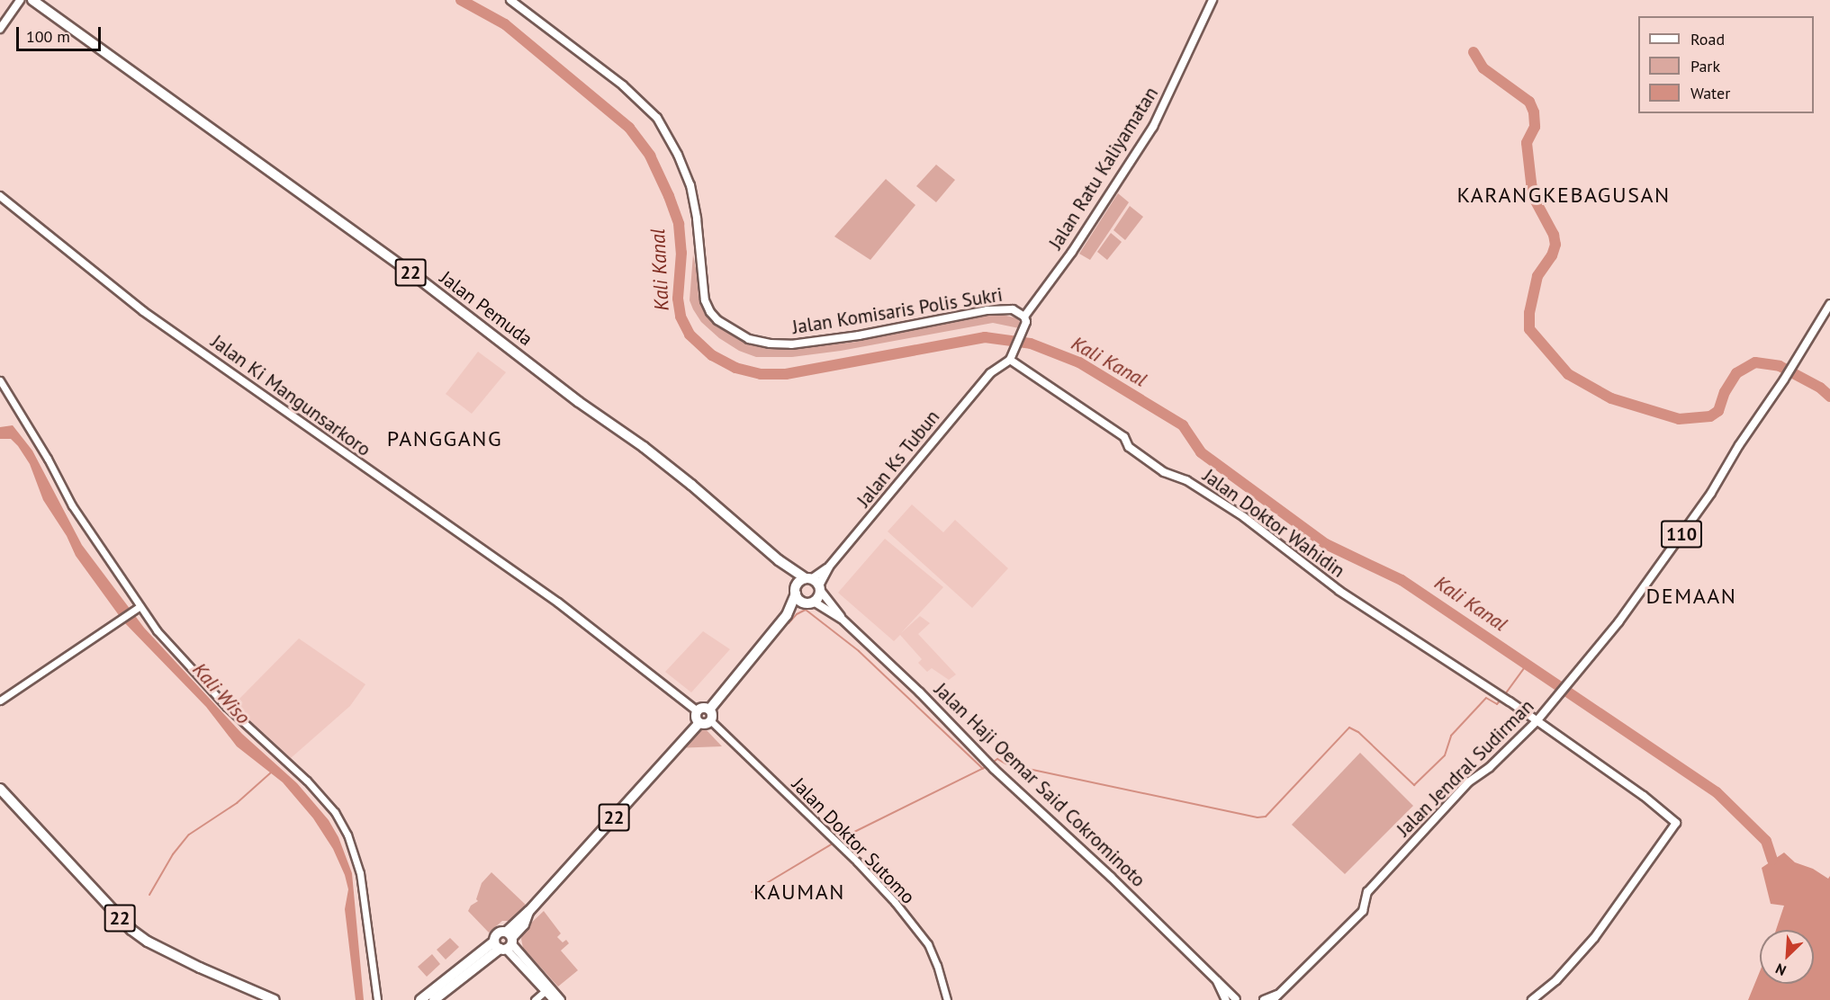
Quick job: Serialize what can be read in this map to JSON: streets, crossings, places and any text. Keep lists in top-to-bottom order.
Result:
{
  "streets": {
    "highway": ["22", "Jalan Pemuda"],
    "main road": [
      "Jalan Ratu Kaliyamatan",
      "Jalan Komisaris Polis Sukri",
      "Jalan Ki Mangunsarkoro",
      "Jalan Ks Tubun",
      "Jalan Doktor Wahidin",
      "110",
      "Jalan Jendral Sudirman",
      "Jalan Haji Oemar Said Cokrominoto"
    ],
    "street": ["Jalan Doktor Sutomo"]
  },
  "crossings": [
    ["Jalan Ratu Kaliyamatan", "Jalan Komisaris Polis Sukri"],
    ["22", "Jalan Pemuda"],
    ["22", "Jalan Ki Mangunsarkoro"],
    ["22", "Jalan Ks Tubun"],
    ["22", "Jalan Haji Oemar Said Cokrominoto"],
    ["22", "Jalan Doktor Sutomo"],
    ["Jalan Pemuda", "Jalan Ks Tubun"],
    ["Jalan Komisaris Polis Sukri", "Jalan Ks Tubun"],
    ["Jalan Komisaris Polis Sukri", "Jalan Doktor Wahidin"],
    ["Jalan Ki Mangunsarkoro", "Jalan Doktor Sutomo"],
    ["Jalan Ks Tubun", "Jalan Doktor Wahidin"],
    ["Jalan Doktor Wahidin", "Jalan Jendral Sudirman"]
  ],
  "districts": [
    "KARANGKEBAGUSAN",
    "PANGGANG",
    "DEMAAN",
    "KAUMAN"
  ],
  "water": ["Kali Kanal", "Kali Wiso"],
  "legend": ["Road", "Park", "Water"],
  "scale_bar": "100 m",
  "north": "bottom left"
}
